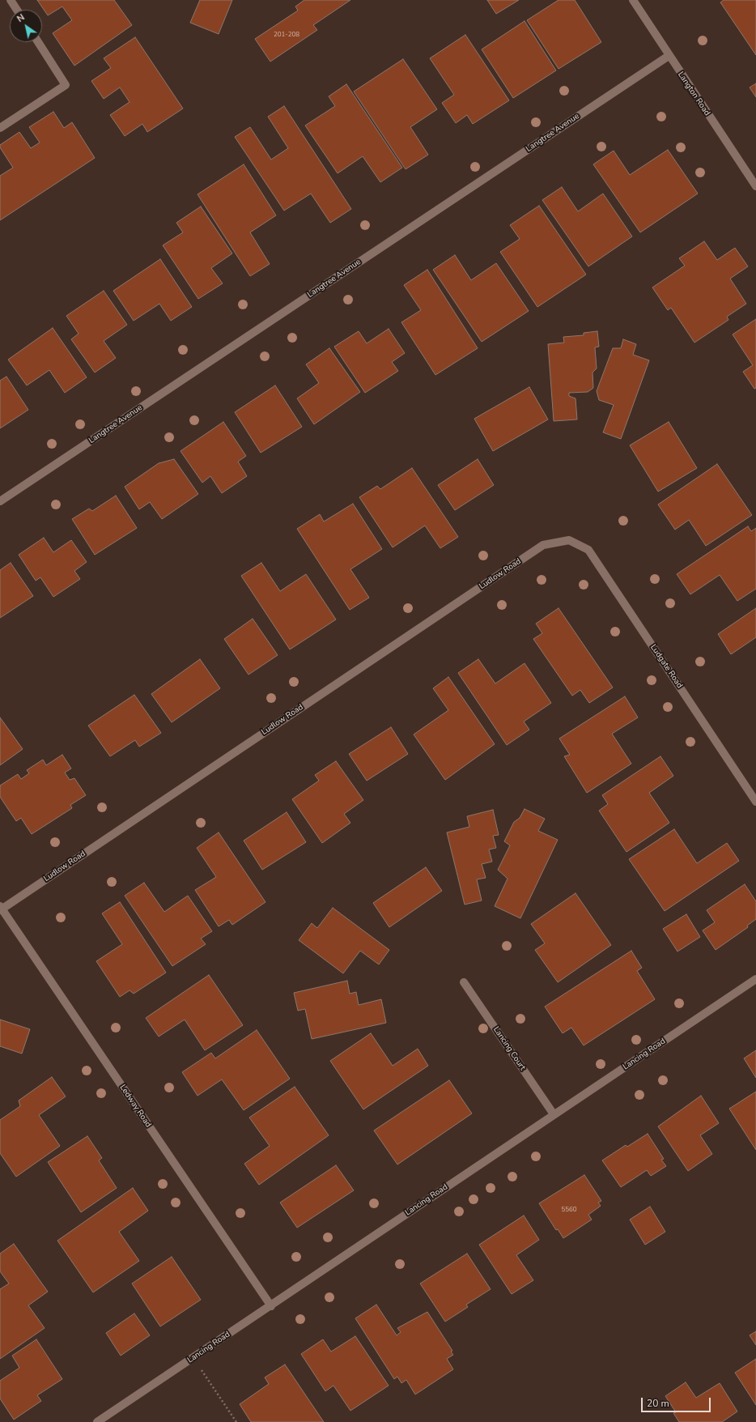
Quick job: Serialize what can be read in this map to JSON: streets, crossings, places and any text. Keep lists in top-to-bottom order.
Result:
{
  "streets": {
    "street": [
      "Langton Road",
      "Langtree Avenue",
      "Ludlow Road",
      "Ludgate Road",
      "Lancing Court",
      "Lancing Road",
      "Ledway Road"
    ]
  },
  "crossings": [
    ["Langton Road", "Langtree Avenue"],
    ["Ludlow Road", "Ludgate Road"],
    ["Ludlow Road", "Ledway Road"],
    ["Lancing Court", "Lancing Road"],
    ["Lancing Road", "Ledway Road"]
  ],
  "house_numbers": ["201-208", "5560"],
  "scale_bar": "20 m",
  "north": "top left"
}
